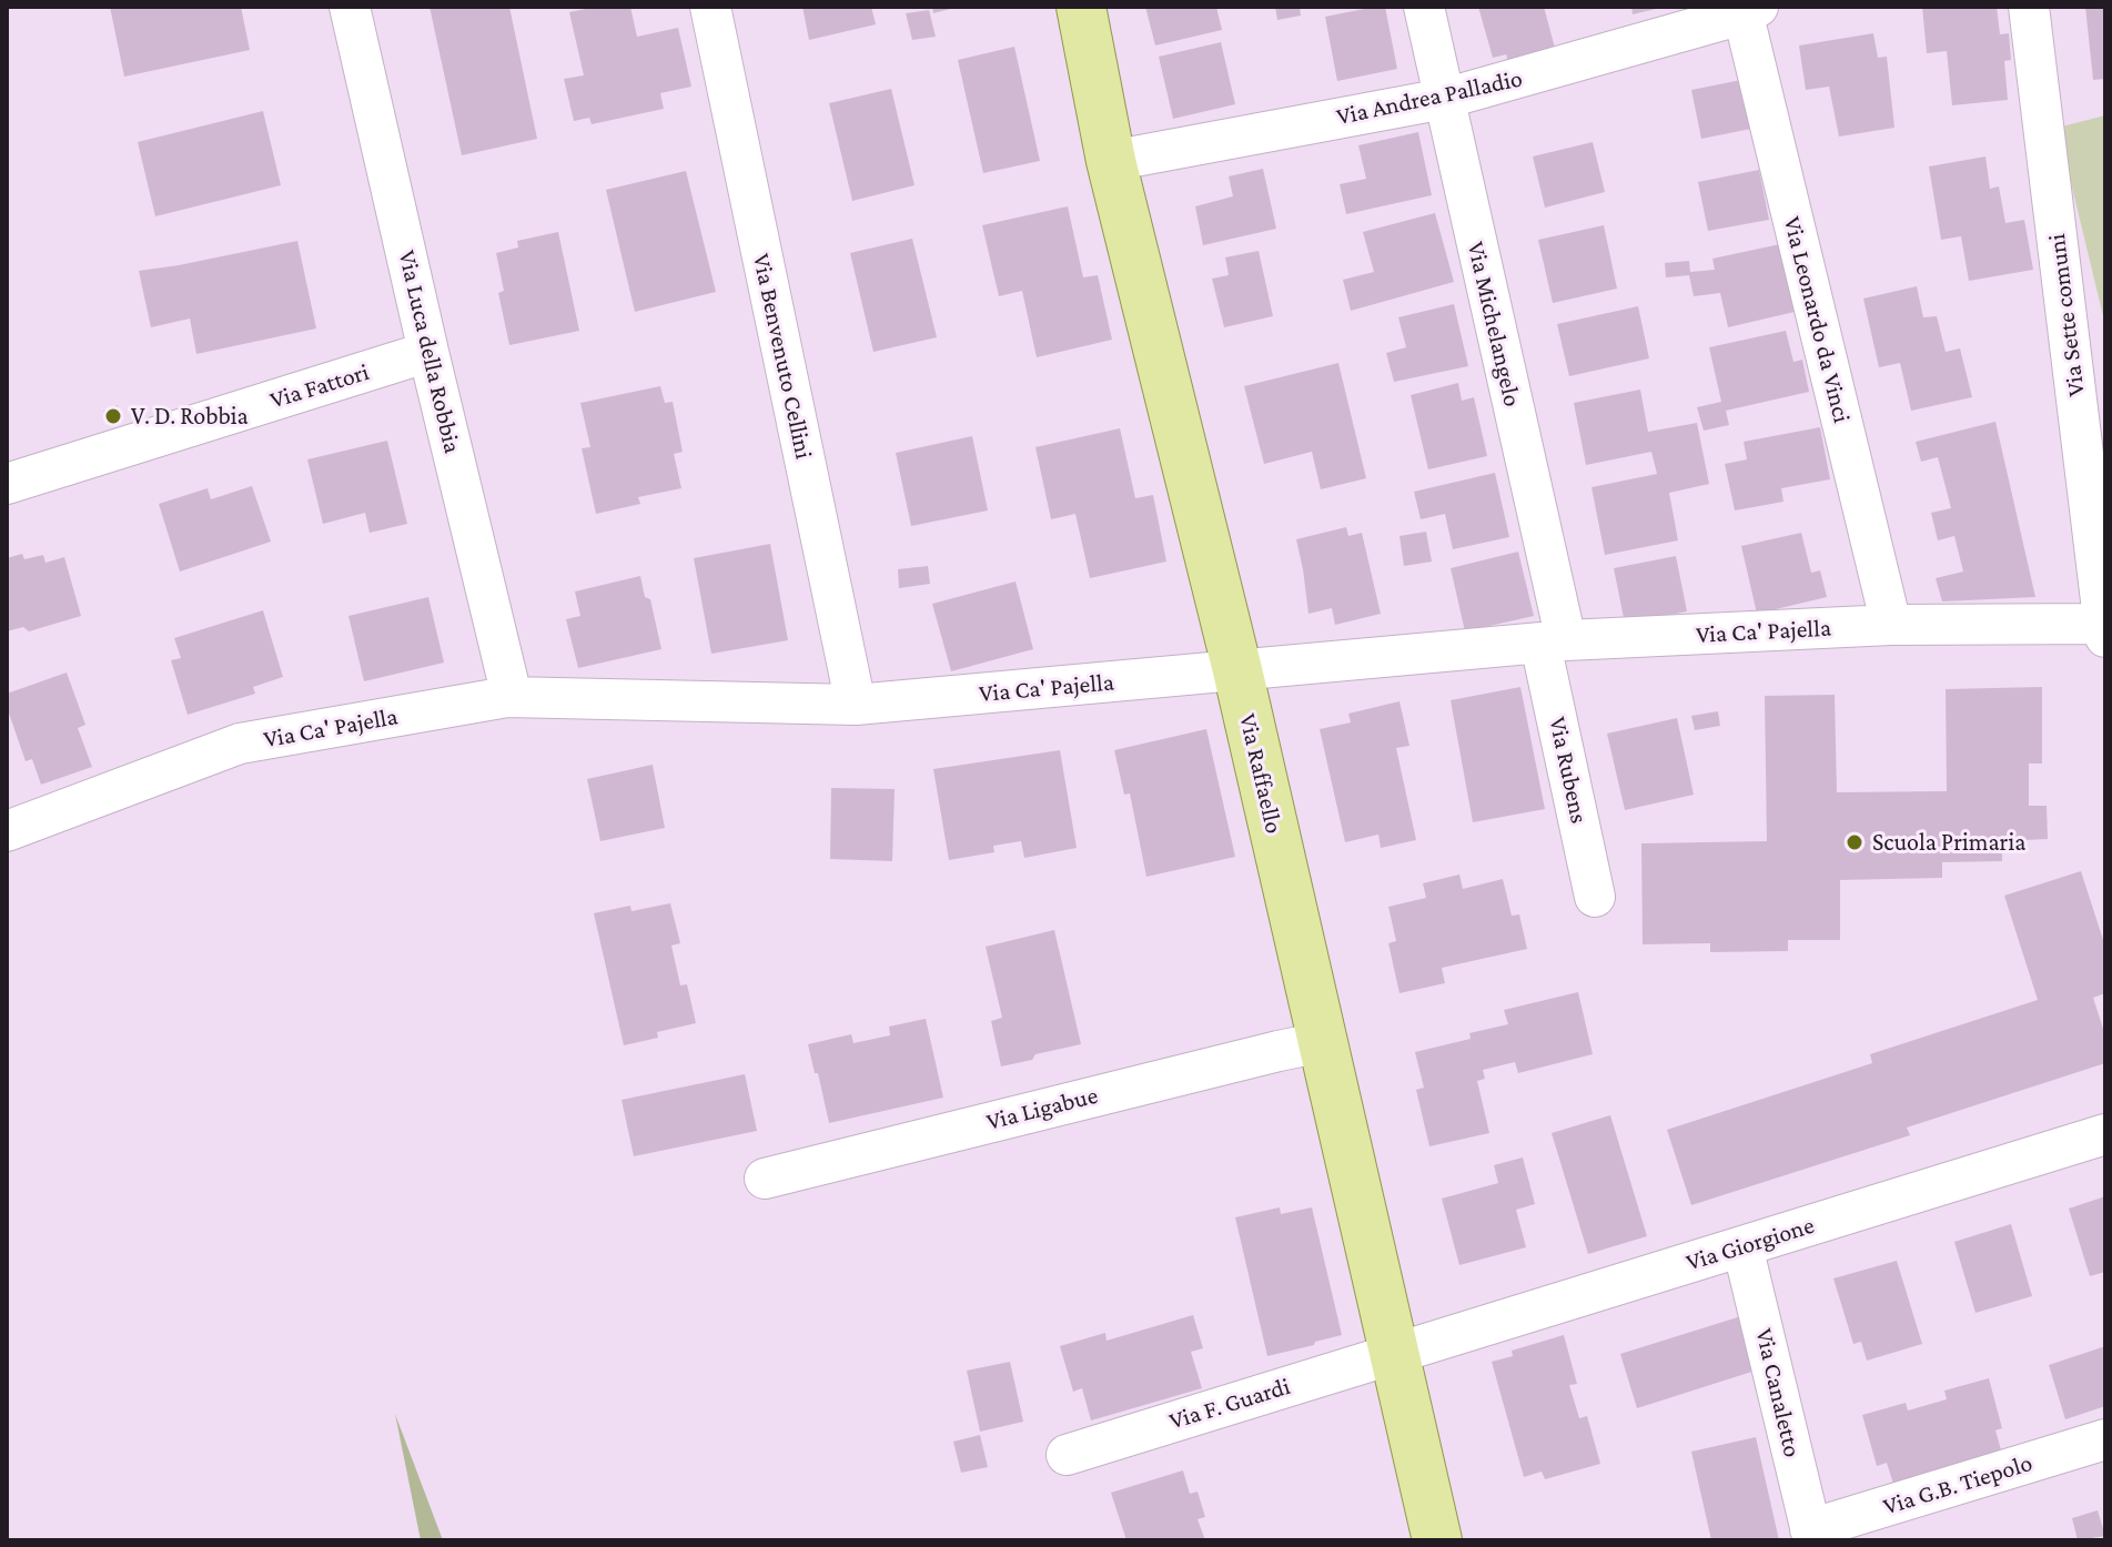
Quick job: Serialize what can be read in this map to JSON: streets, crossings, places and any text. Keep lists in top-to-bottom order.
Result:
{
  "streets": {
    "main road": ["Via Raffaello"],
    "street": [
      "Via Andrea Palladio",
      "Via Sette comuni",
      "Via Leonardo da Vinci",
      "Via Michelangelo",
      "Via Luca della Robbia",
      "Via Benvenuto Cellini",
      "Via Fattori",
      "Via Ca' Pajella",
      "Via Rubens",
      "Via Ligabue",
      "Via Giorgione",
      "Via Canaletto",
      "Via F. Guardi",
      "Via G.B. Tiepolo"
    ]
  },
  "crossings": [
    ["Via Andrea Palladio", "Via Leonardo da Vinci"],
    ["Via Andrea Palladio", "Via Michelangelo"],
    ["Via Andrea Palladio", "Via Raffaello"],
    ["Via Sette comuni", "Via Ca' Pajella"],
    ["Via Leonardo da Vinci", "Via Ca' Pajella"],
    ["Via Michelangelo", "Via Ca' Pajella"],
    ["Via Michelangelo", "Via Rubens"],
    ["Via Luca della Robbia", "Via Fattori"],
    ["Via Luca della Robbia", "Via Ca' Pajella"],
    ["Via Benvenuto Cellini", "Via Ca' Pajella"],
    ["Via Ca' Pajella", "Via Rubens"],
    ["Via Ca' Pajella", "Via Raffaello"],
    ["Via Raffaello", "Via Ligabue"],
    ["Via Raffaello", "Via Giorgione"],
    ["Via Raffaello", "Via F. Guardi"],
    ["Via Giorgione", "Via Canaletto"],
    ["Via Giorgione", "Via F. Guardi"],
    ["Via Canaletto", "Via G.B. Tiepolo"]
  ],
  "places": ["V. D. Robbia", "Scuola Primaria"]
}
